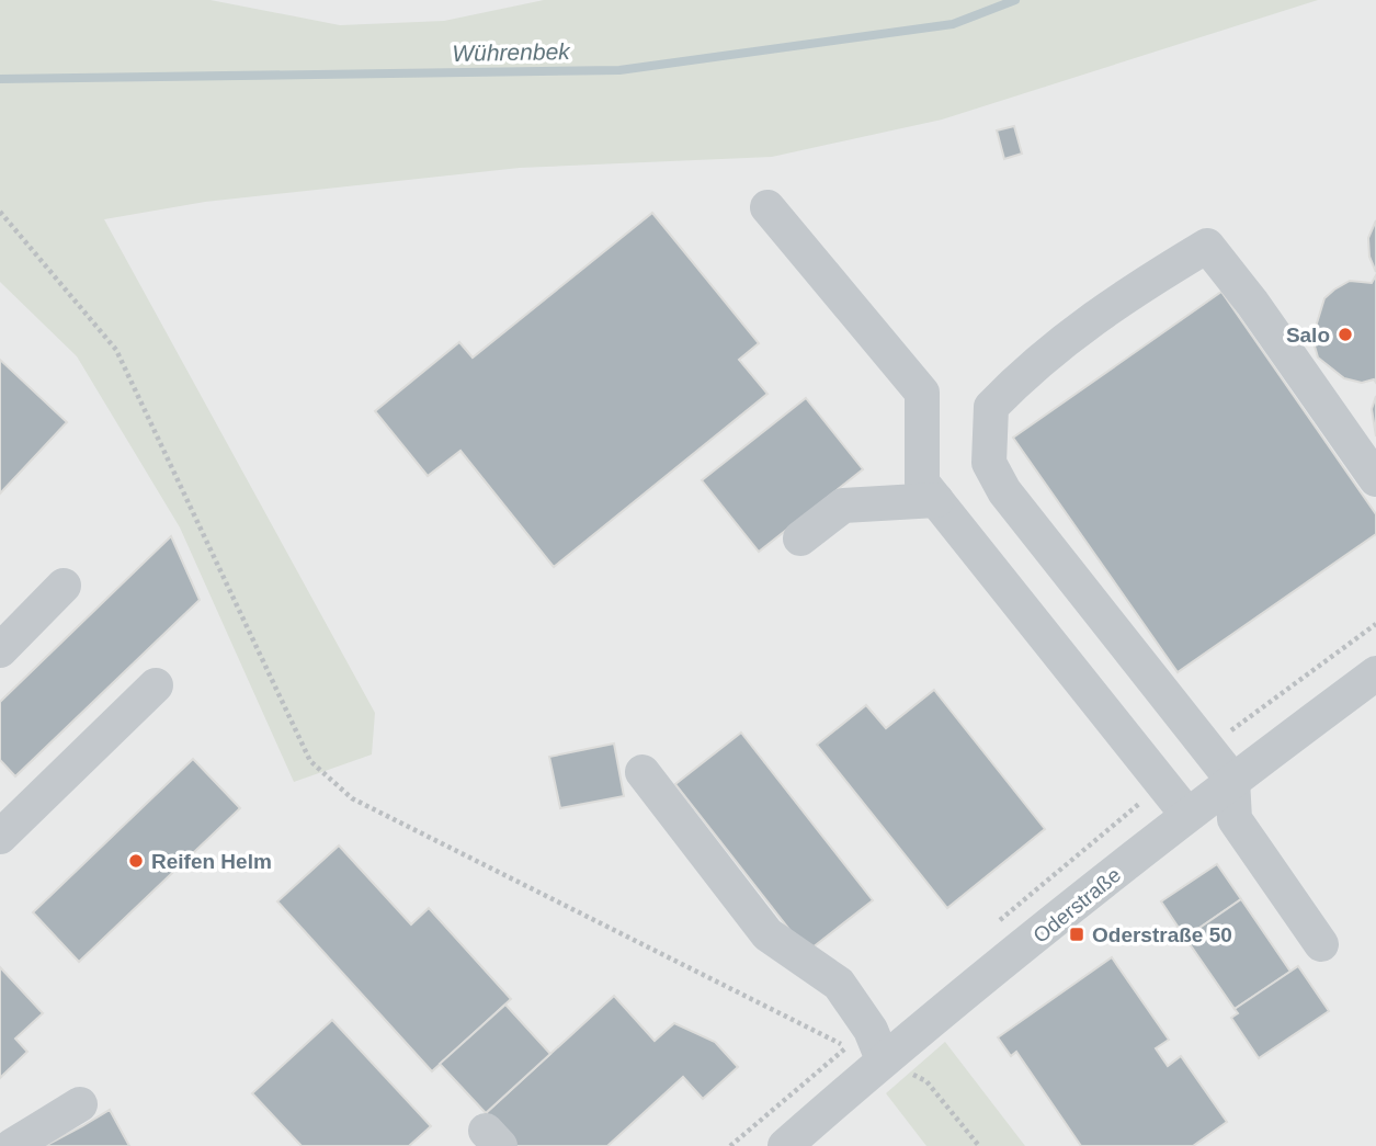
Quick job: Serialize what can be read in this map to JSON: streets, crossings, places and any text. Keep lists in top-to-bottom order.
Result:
{
  "streets": {
    "street": ["Oderstraße"]
  },
  "water": ["Wührenbek"],
  "places": {
    "other": ["Salo", "Reifen Helm"],
    "transit": ["Oderstraße 50"]
  }
}
